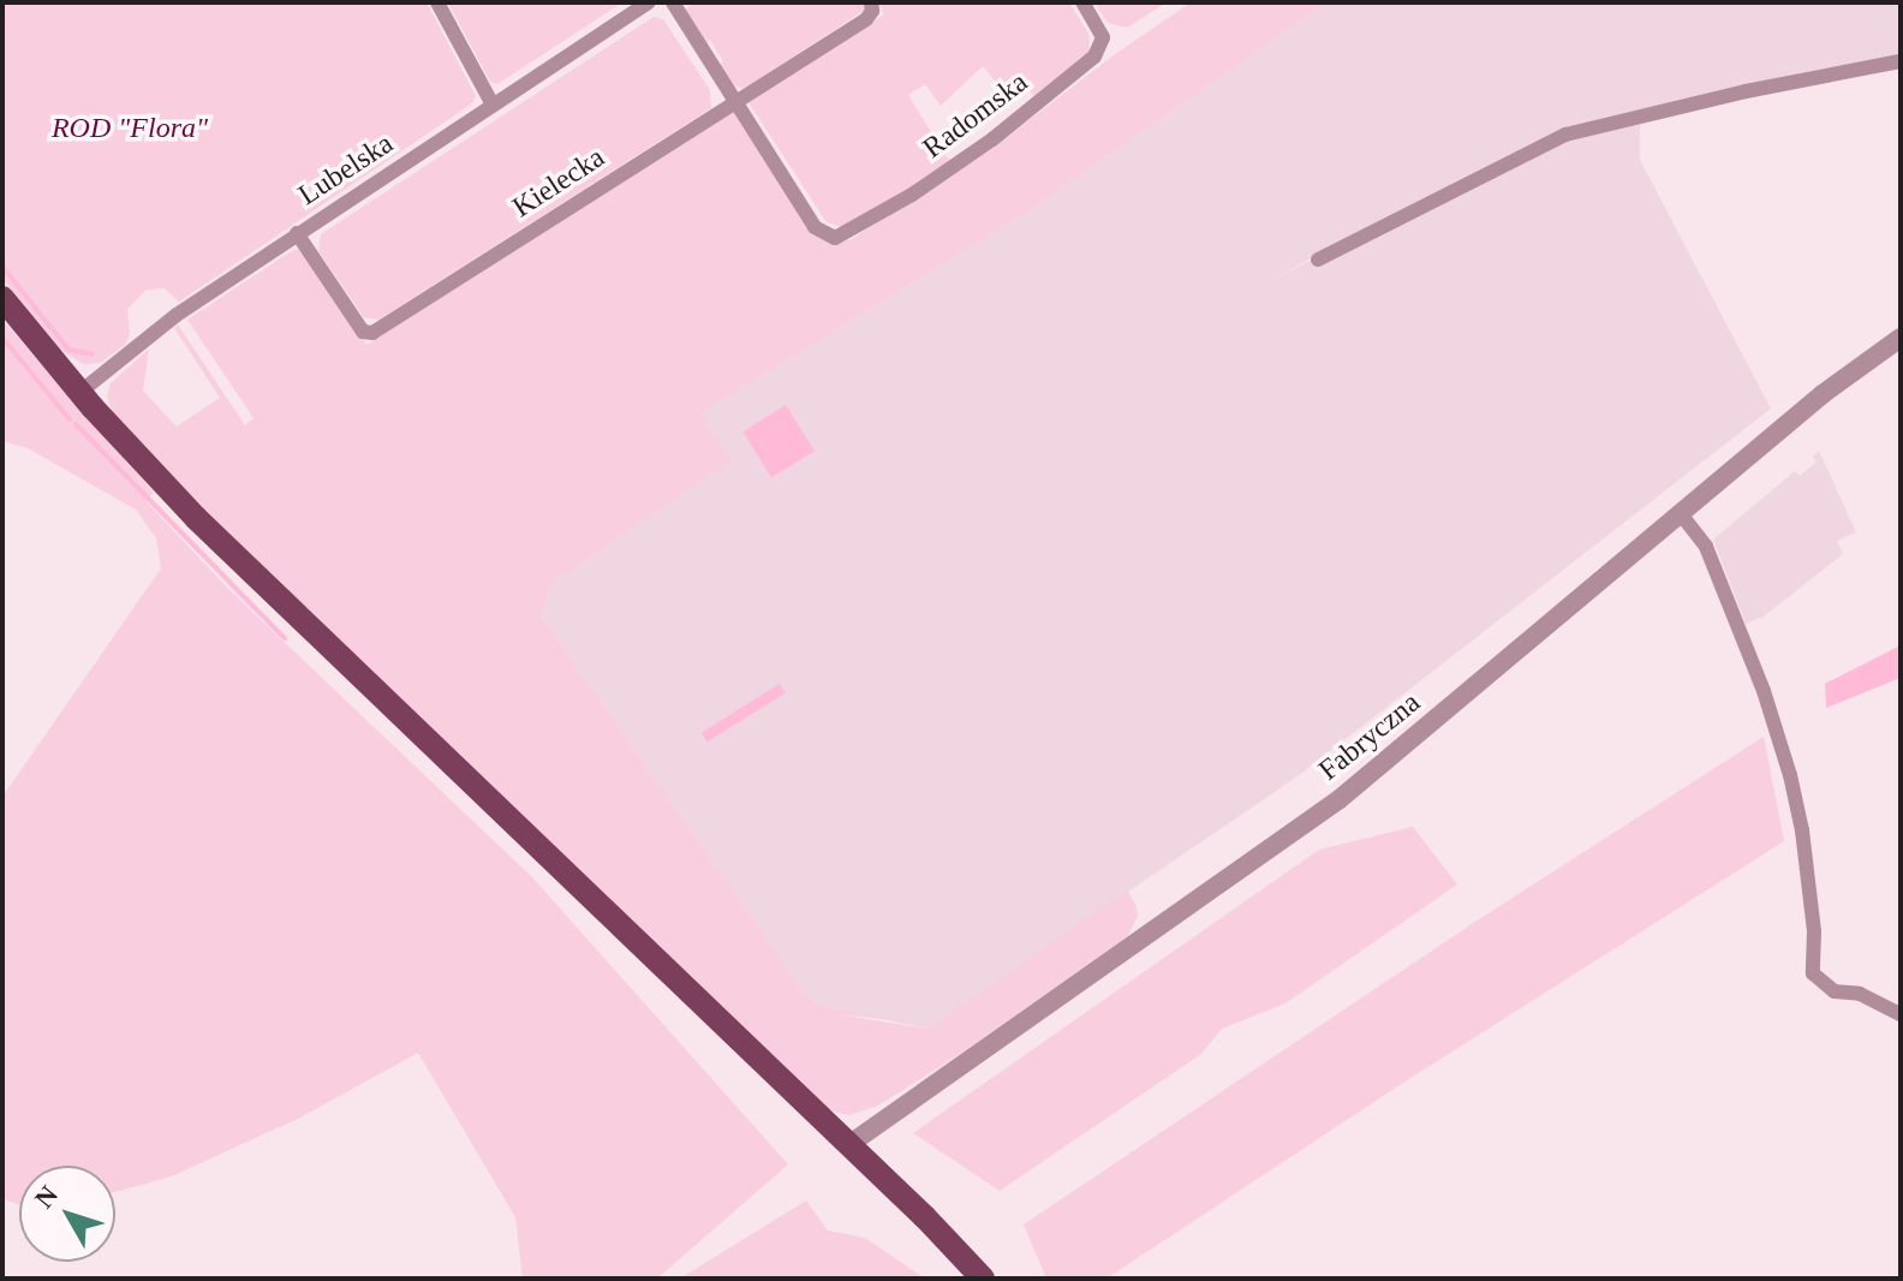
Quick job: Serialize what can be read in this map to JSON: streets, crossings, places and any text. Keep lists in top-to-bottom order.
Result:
{
  "streets": {
    "street": [
      "Radomska",
      "Lubelska",
      "Kielecka",
      "Fabryczna"
    ]
  },
  "crossings": [
    ["Radomska", "Kielecka"],
    ["Lubelska", "Kielecka"]
  ],
  "parks": ["ROD \"Flora\""],
  "north": "top left"
}
